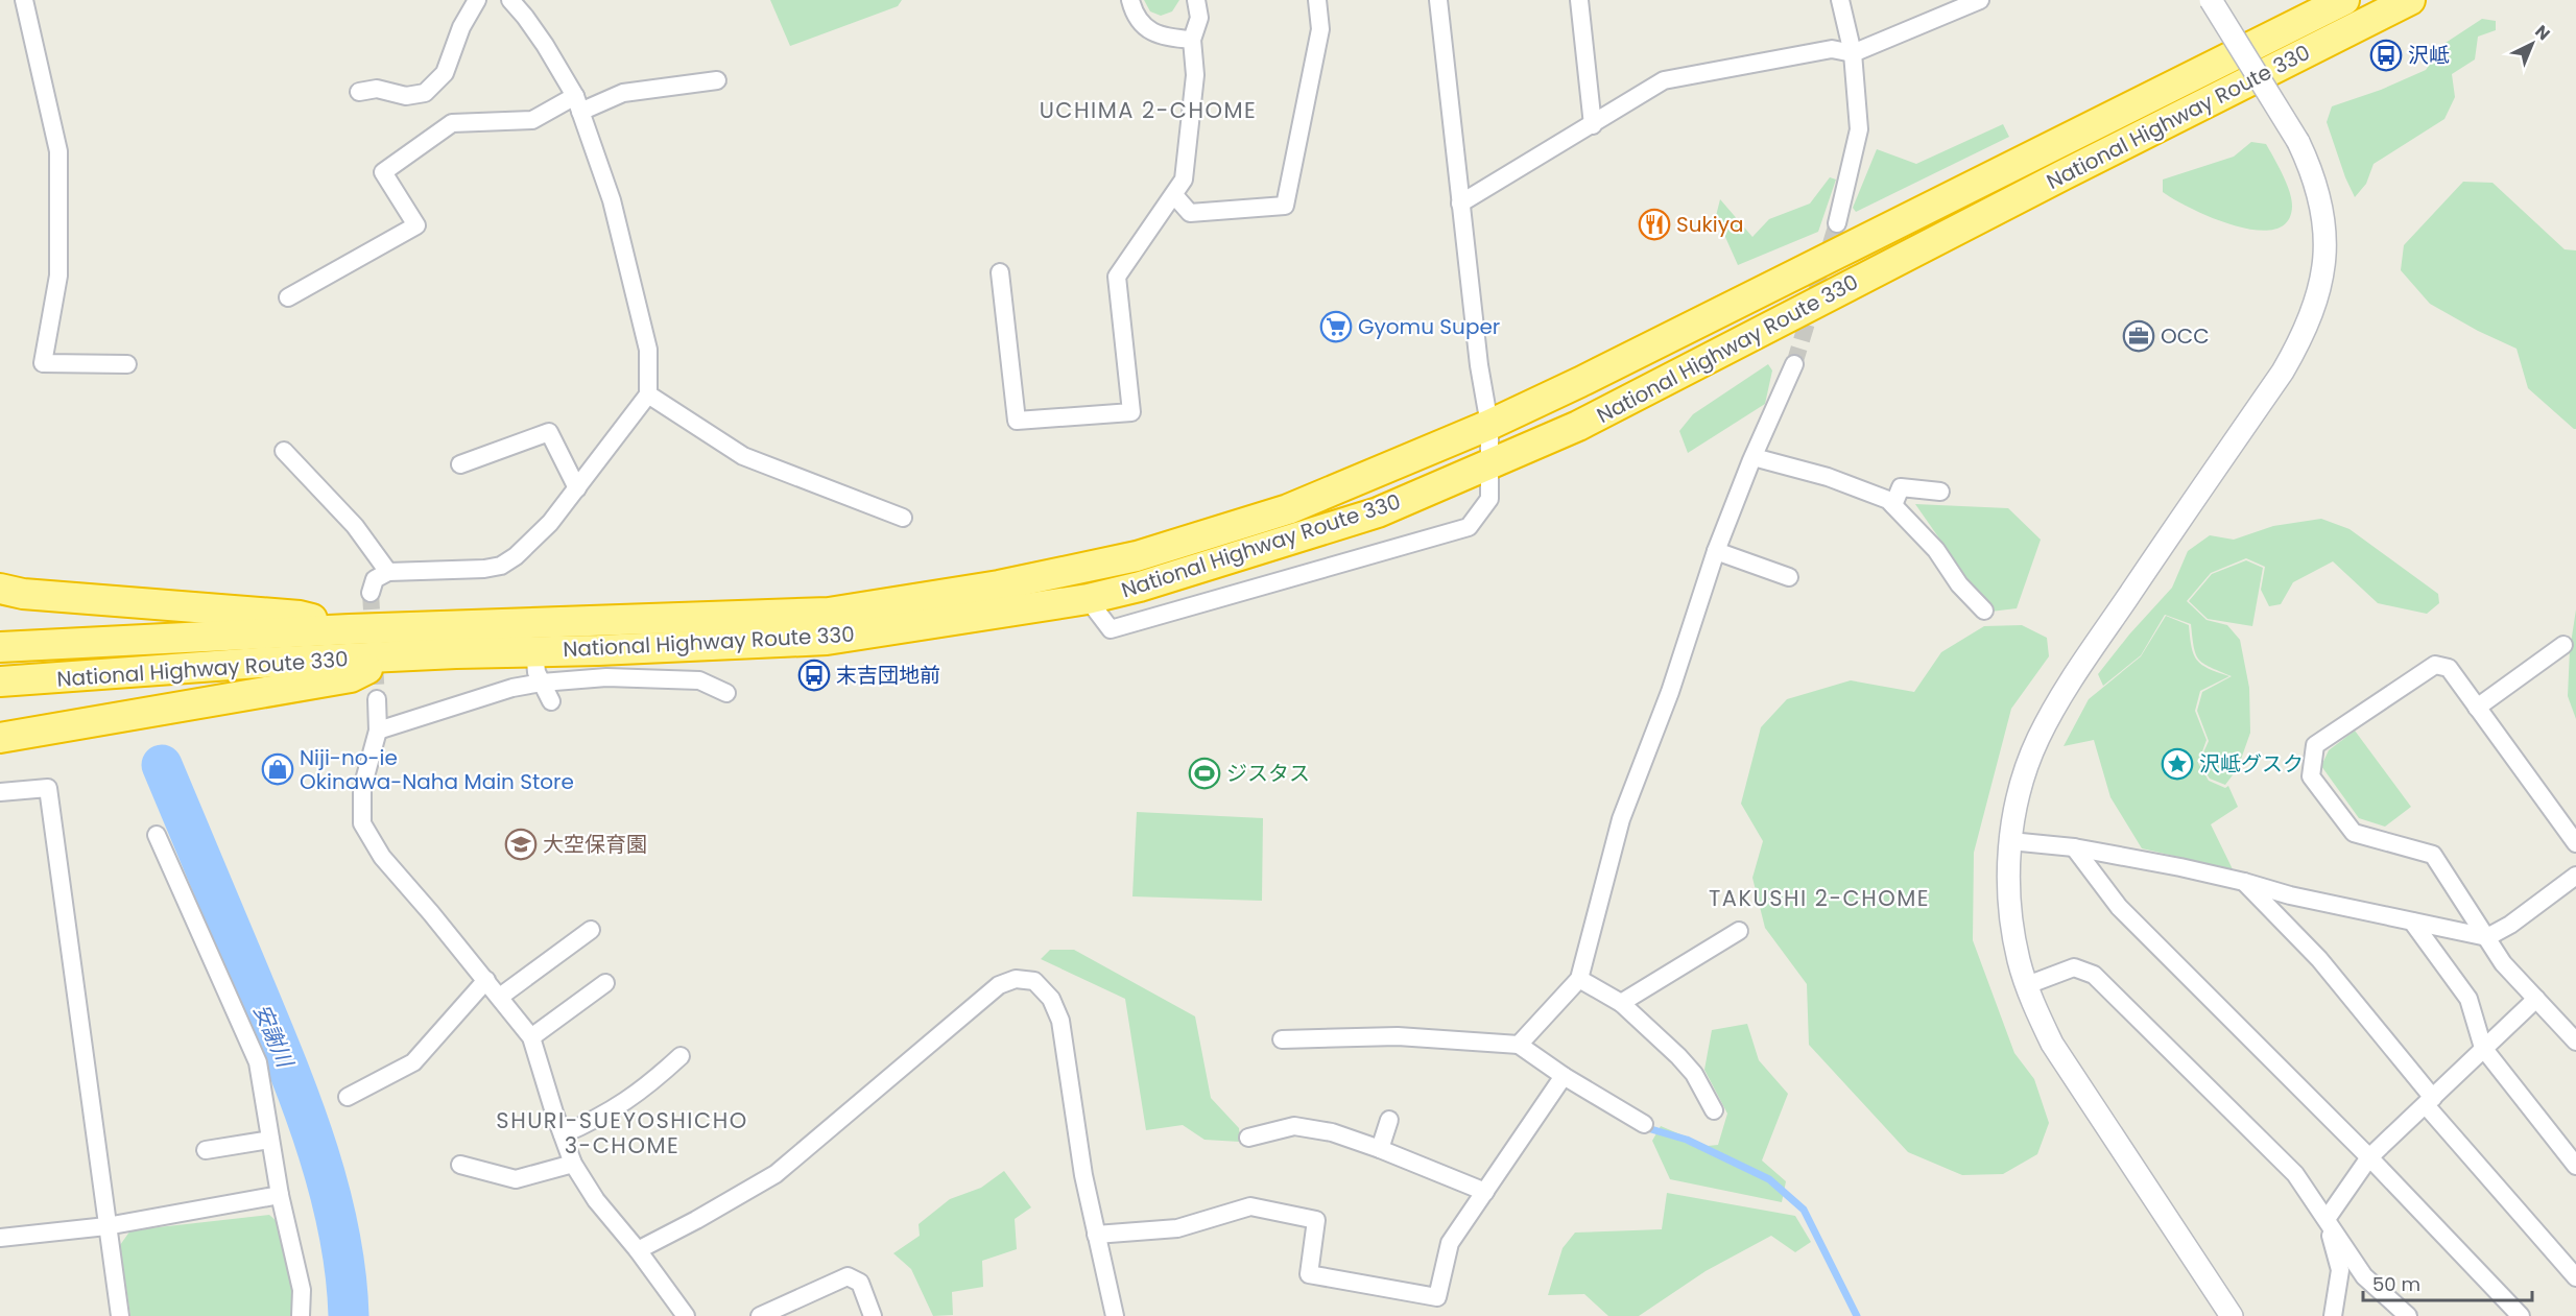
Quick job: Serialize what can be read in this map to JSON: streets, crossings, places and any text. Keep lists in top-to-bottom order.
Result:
{
  "streets": {
    "highway": ["National Highway Route 330"]
  },
  "districts": ["UCHIMA 2-CHOME", "TAKUSHI 2-CHOME", "SHURI-SUEYOSHICHO 3-CHOME"],
  "water": ["安謝川"],
  "places": {
    "bus stop": ["沢岻", "末吉団地前"],
    "restaurant": ["Sukiya"],
    "supermarket": ["Gyomu Super"],
    "office": ["OCC"],
    "place": ["沢岻グスク"],
    "shop": ["Niji-no-ie Okinawa-Naha Main Store"],
    "sports": ["ジスタス"],
    "school or university": ["大空保育園"]
  },
  "scale_bar": "50 m",
  "north": "top right"
}
